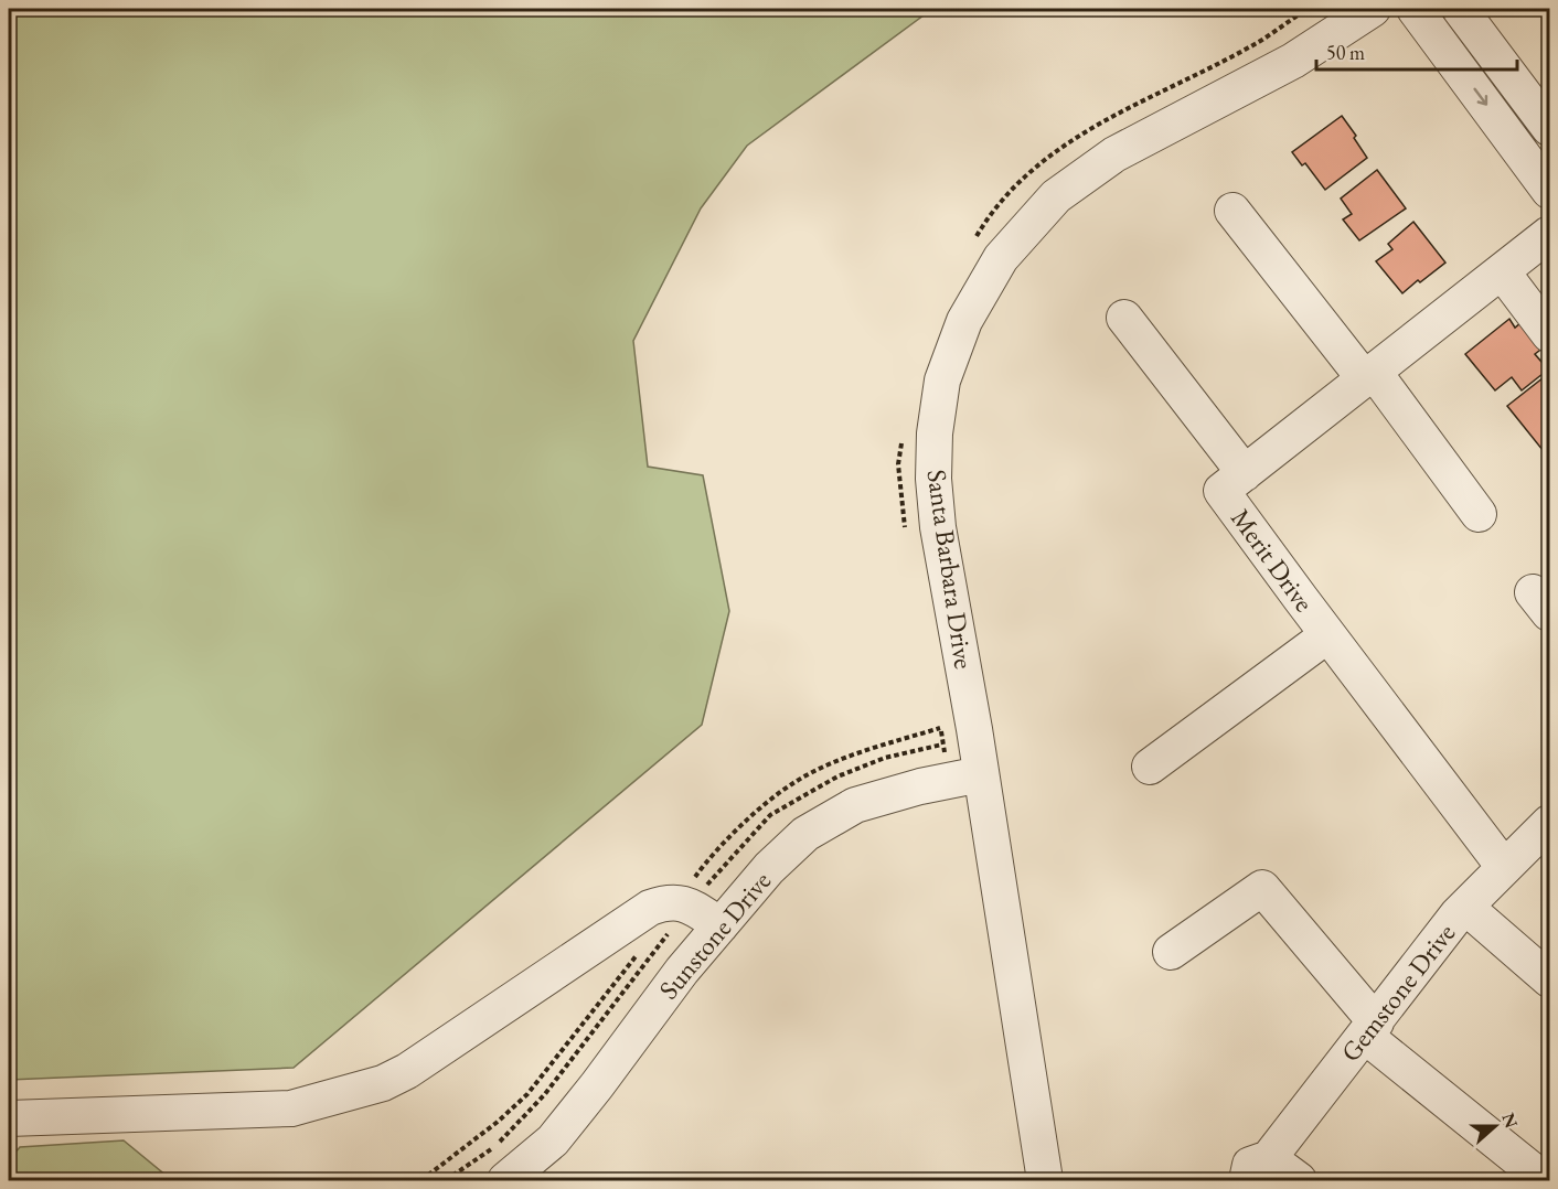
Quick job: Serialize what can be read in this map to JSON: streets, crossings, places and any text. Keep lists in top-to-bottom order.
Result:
{
  "streets": {
    "street": [
      "Merit Drive",
      "Santa Barbara Drive",
      "Sunstone Drive",
      "Gemstone Drive"
    ]
  },
  "crossings": [
    ["Merit Drive", "Gemstone Drive"],
    ["Santa Barbara Drive", "Sunstone Drive"]
  ],
  "scale_bar": "50 m",
  "north": "right"
}
